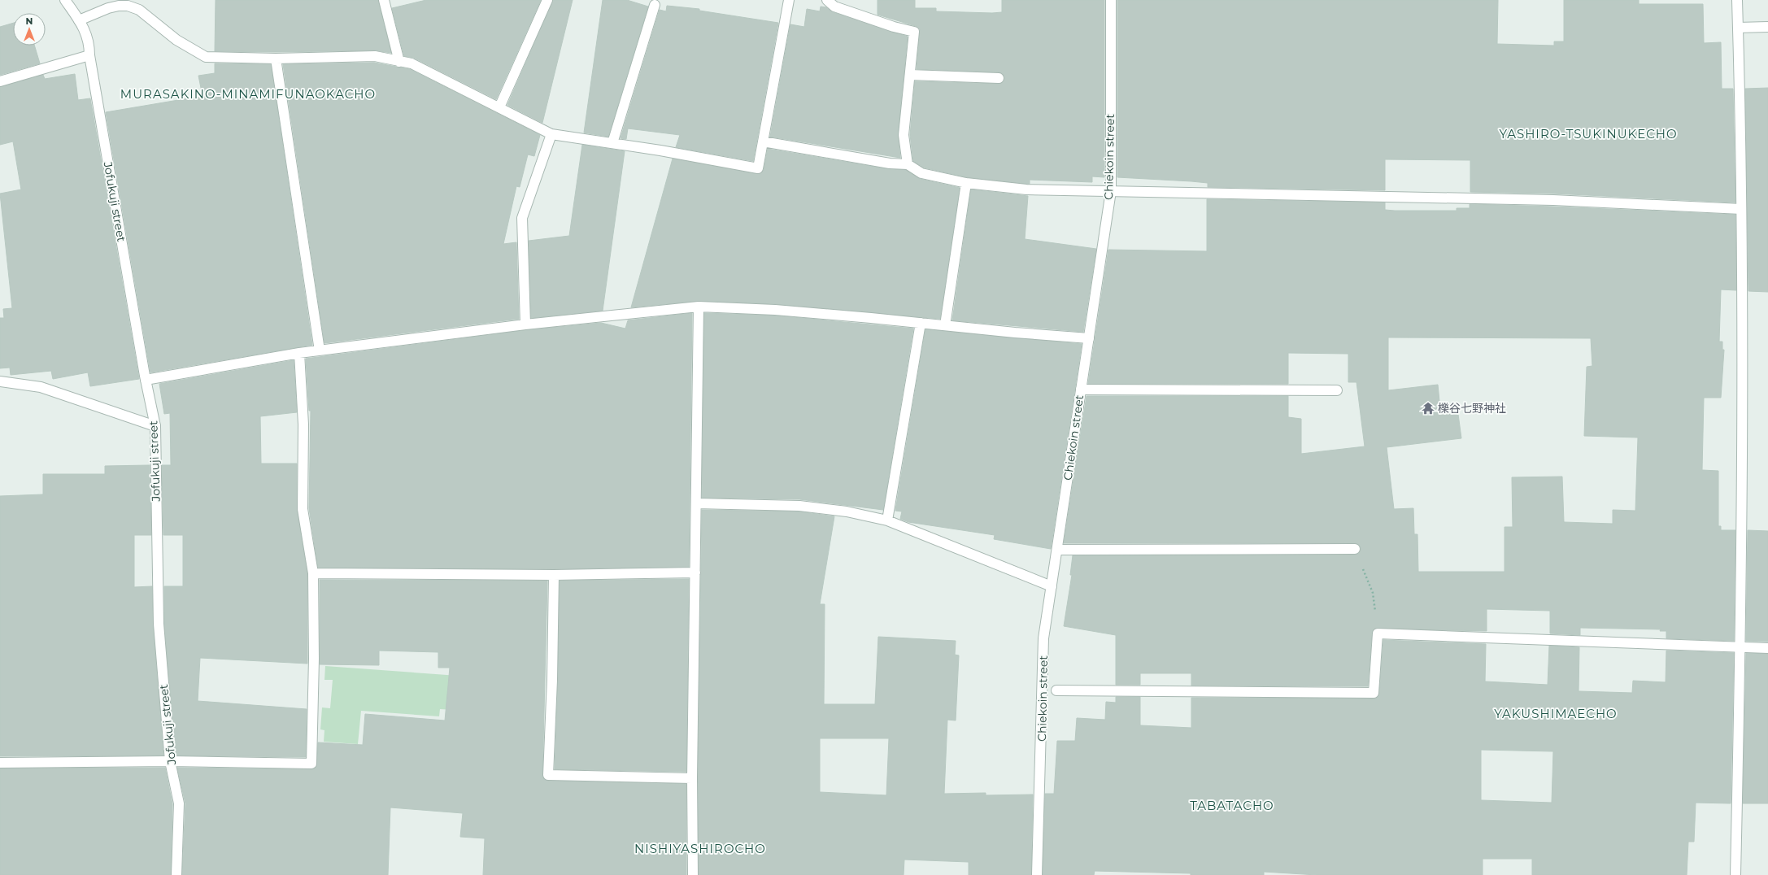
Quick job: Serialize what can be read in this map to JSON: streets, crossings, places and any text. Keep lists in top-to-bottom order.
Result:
{
  "streets": {
    "street": ["Chiekoin street", "Jofukuji street"]
  },
  "districts": [
    "MURASAKINO-MINAMIFUNAOKACHO",
    "YASHIRO-TSUKINUKECHO",
    "YAKUSHIMAECHO",
    "TABATACHO",
    "NISHIYASHIROCHO"
  ],
  "places": {
    "temple": ["櫟谷七野神社"]
  },
  "north": "top"
}
